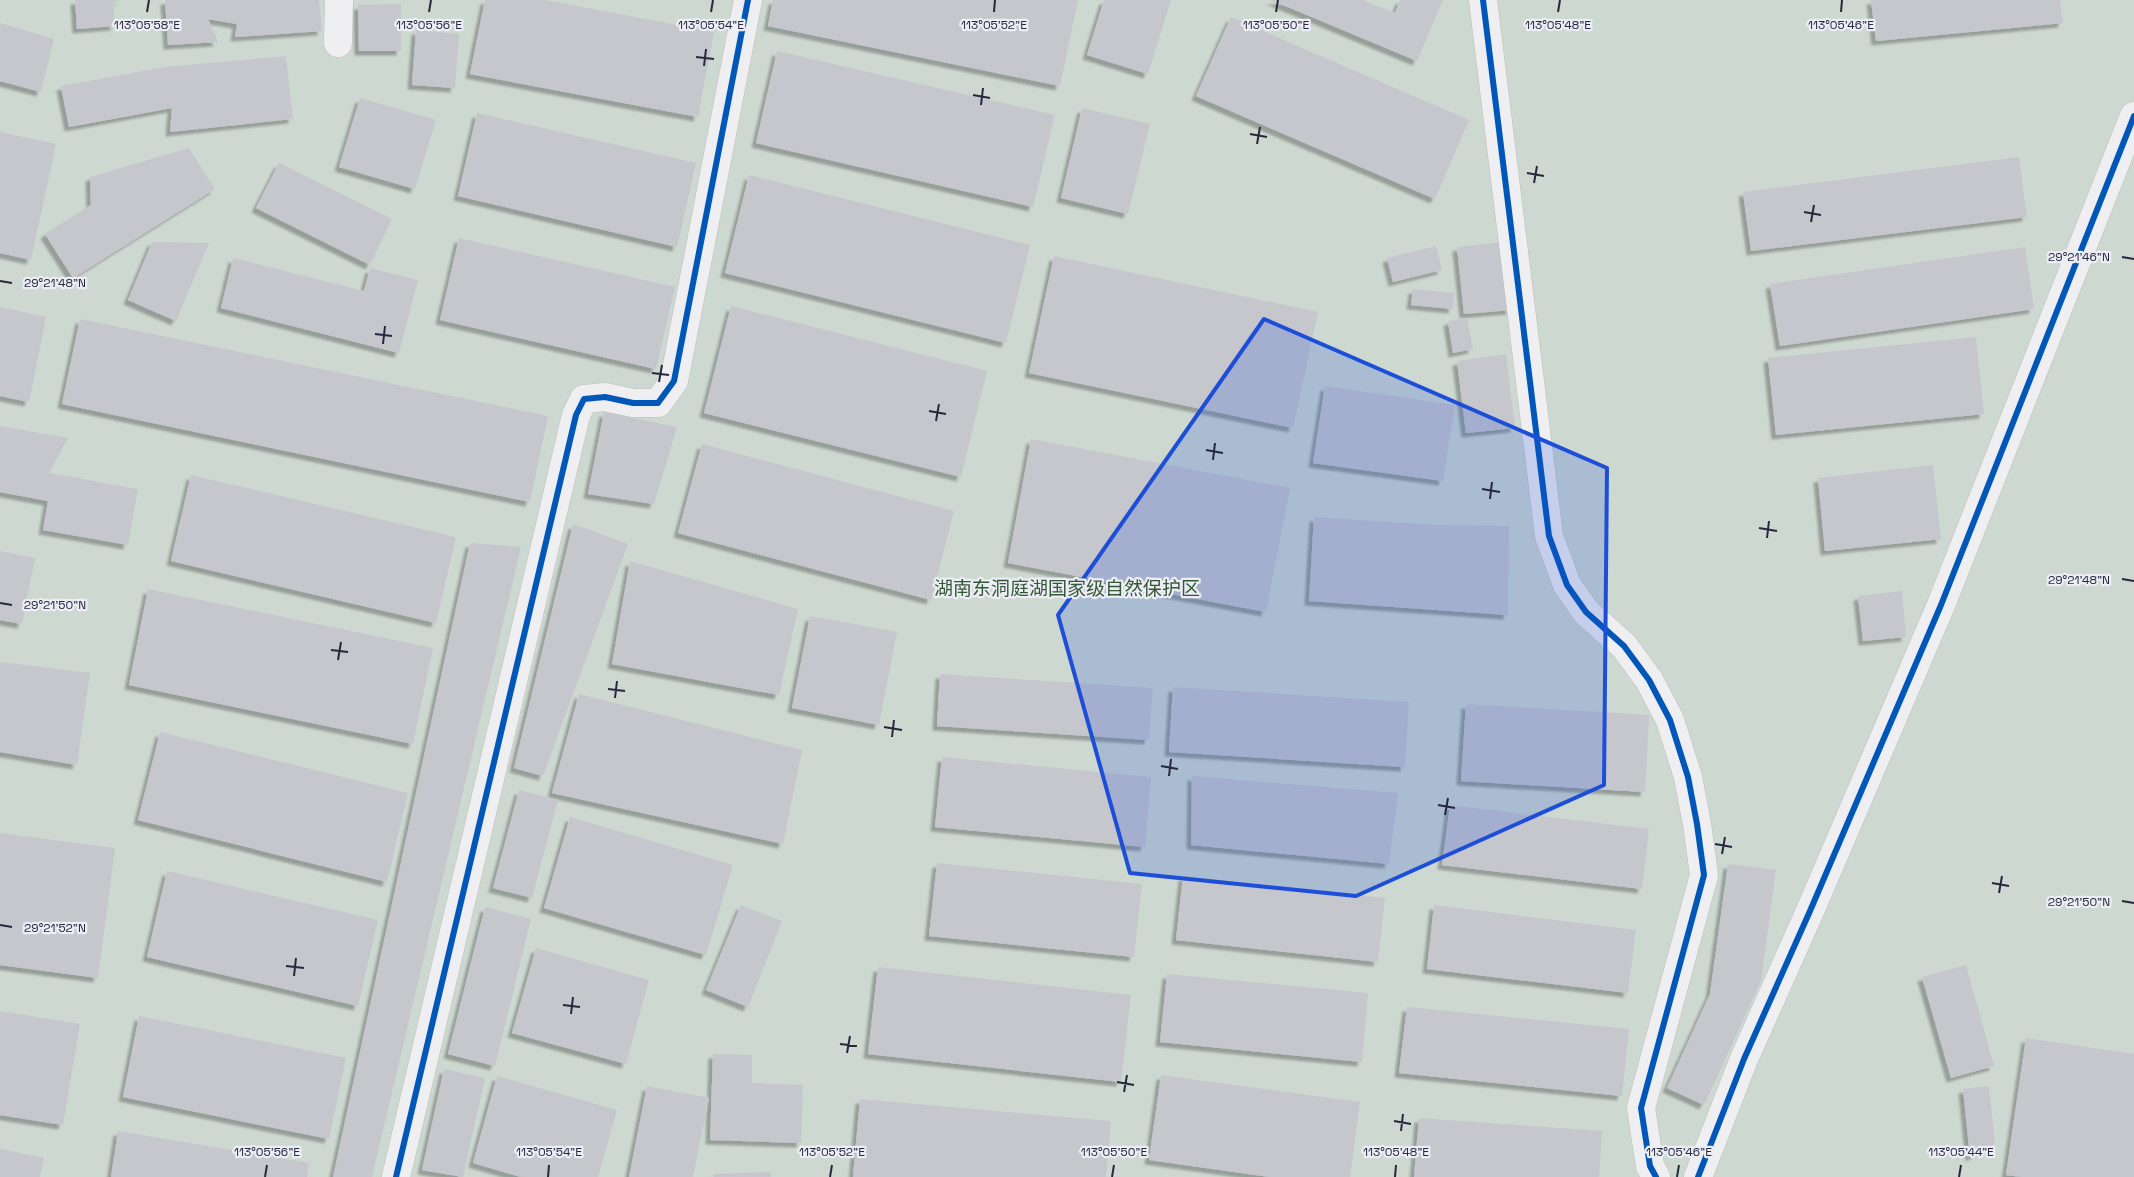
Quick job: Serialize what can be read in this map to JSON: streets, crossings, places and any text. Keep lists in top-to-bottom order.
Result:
{
  "parks": ["湖南东洞庭湖国家级自然保护区"],
  "coordinates": [
    "113°05'58\"E",
    "113°05'56\"E",
    "113°05'54\"E",
    "113°05'52\"E",
    "113°05'50\"E",
    "113°05'48\"E",
    "113°05'46\"E",
    "29°21'46\"N",
    "29°21'48\"N",
    "29°21'50\"N",
    "29°21'52\"N",
    "113°05'44\"E"
  ]
}
